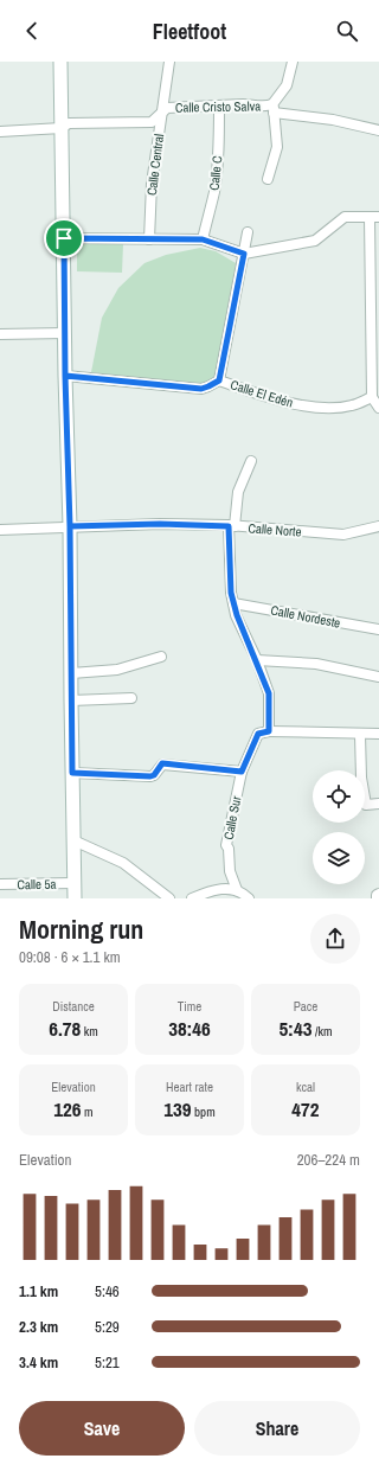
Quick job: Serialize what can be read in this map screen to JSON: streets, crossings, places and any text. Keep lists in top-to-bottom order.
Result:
{
  "streets": {
    "street": [
      "Calle Cristo Salva",
      "Calle Central",
      "Calle C",
      "Calle El Edén",
      "Calle Norte",
      "Calle Nordeste",
      "Calle Sur",
      "Calle 5a"
    ]
  },
  "crossings": [
    ["Calle Cristo Salva", "Calle Central"],
    ["Calle Cristo Salva", "Calle C"]
  ],
  "page": {
    "header": "Fleetfoot",
    "heading": ["Morning run", "09:08 · 6 × 1.1 km"],
    "stats": [
      ["Distance", "6.78 km"],
      ["Time", "38:46"],
      ["Pace", "5:43 /km"],
      ["Elevation", "126 m"],
      ["Heart rate", "139 bpm"],
      ["kcal", "472"]
    ],
    "chart": ["Elevation", "206–224 m"],
    "list": [
      {
        "name": "1.1 km",
        "note": "5:46"
      },
      {
        "name": "2.3 km",
        "note": "5:29"
      },
      {
        "name": "3.4 km",
        "note": "5:21"
      }
    ],
    "buttons": ["Save", "Share"]
  }
}
